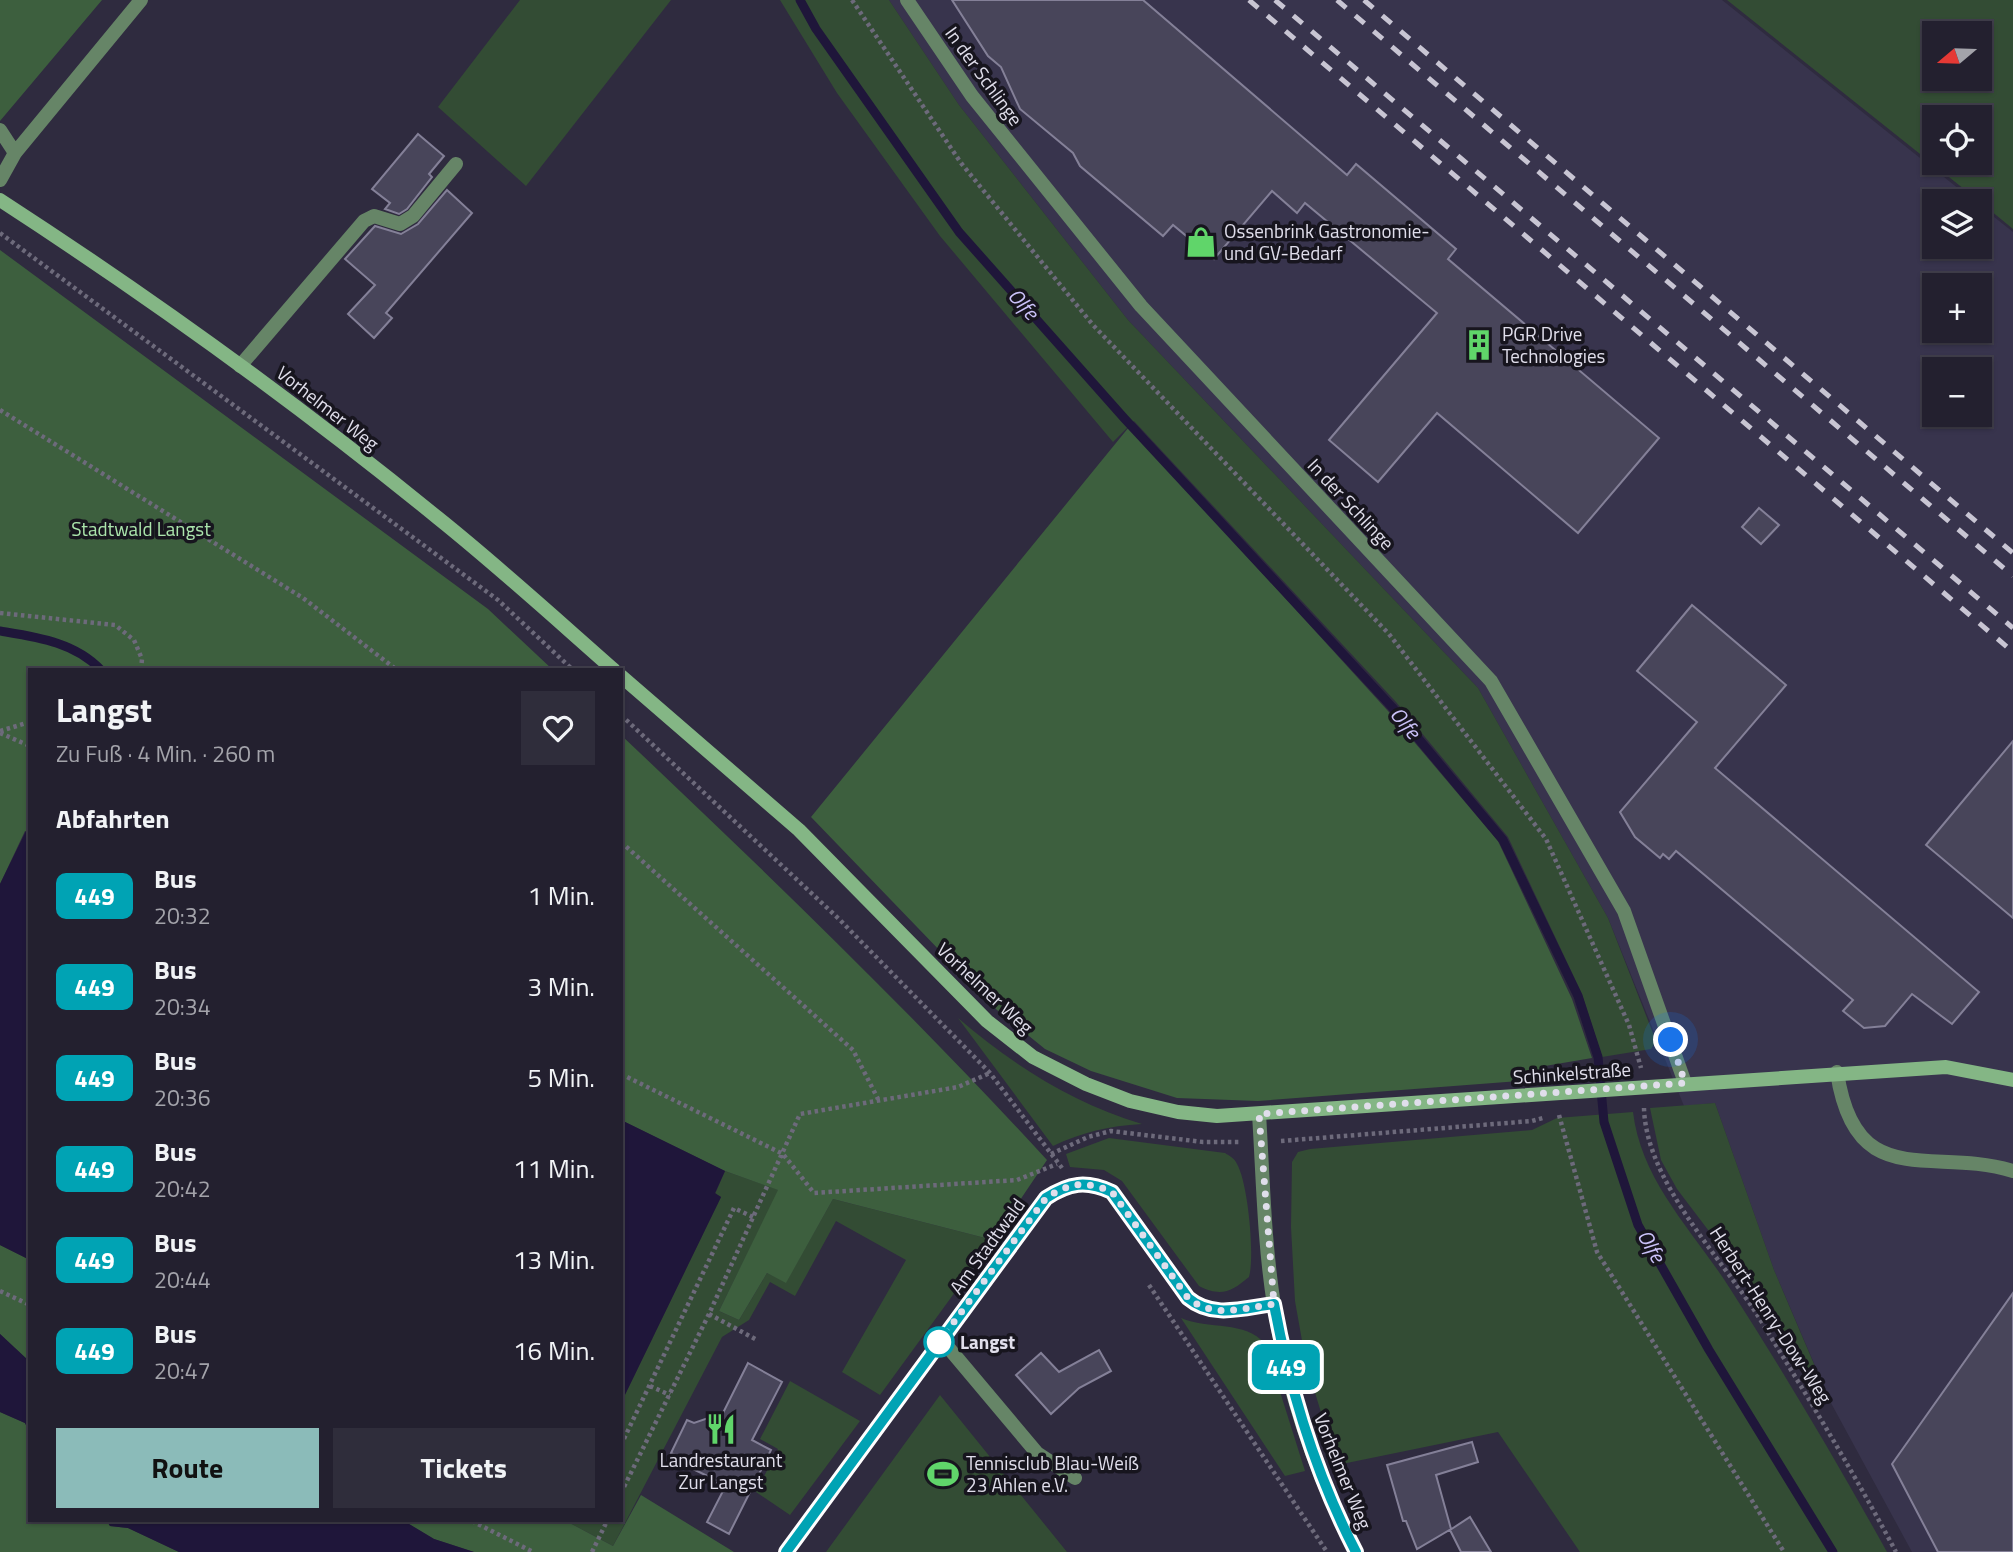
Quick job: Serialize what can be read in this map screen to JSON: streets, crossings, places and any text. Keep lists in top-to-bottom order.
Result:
{
  "streets": {
    "street": [
      "In der Schlinge",
      "Vorhelmer Weg",
      "Schinkelstraße",
      "Am Stadtwald"
    ],
    "path": ["Herbert-Henry-Dow-Weg"]
  },
  "crossings": [
    ["In der Schlinge", "Schinkelstraße"],
    ["Vorhelmer Weg", "Schinkelstraße"],
    ["Vorhelmer Weg", "Am Stadtwald"],
    ["Schinkelstraße", "Herbert-Henry-Dow-Weg"]
  ],
  "water": ["Olfe"],
  "parks": ["Stadtwald Langst"],
  "places": {
    "shop": ["Ossenbrink Gastronomie- und GV-Bedarf"],
    "building": ["PGR Drive Technologies"],
    "other": ["Langst"],
    "restaurant": ["Landrestaurant Zur Langst"],
    "sports": ["Tennisclub Blau-Weiß 23 Ahlen e.V."]
  },
  "lines": ["bus line 449"],
  "north": "left",
  "page": {
    "on_map": "449",
    "map_buttons": ["+", "−"],
    "heading": [
      ["Langst", "Zu Fuß · 4 Min. · 260 m"],
      "Abfahrten"
    ],
    "list": [
      {
        "mark": "449",
        "name": "Bus",
        "note": "20:32",
        "value": "1 Min."
      },
      {
        "mark": "449",
        "name": "Bus",
        "note": "20:34",
        "value": "3 Min."
      },
      {
        "mark": "449",
        "name": "Bus",
        "note": "20:36",
        "value": "5 Min."
      },
      {
        "mark": "449",
        "name": "Bus",
        "note": "20:42",
        "value": "11 Min."
      },
      {
        "mark": "449",
        "name": "Bus",
        "note": "20:44",
        "value": "13 Min."
      },
      {
        "mark": "449",
        "name": "Bus",
        "note": "20:47",
        "value": "16 Min."
      }
    ],
    "buttons": ["Route", "Tickets"]
  }
}
